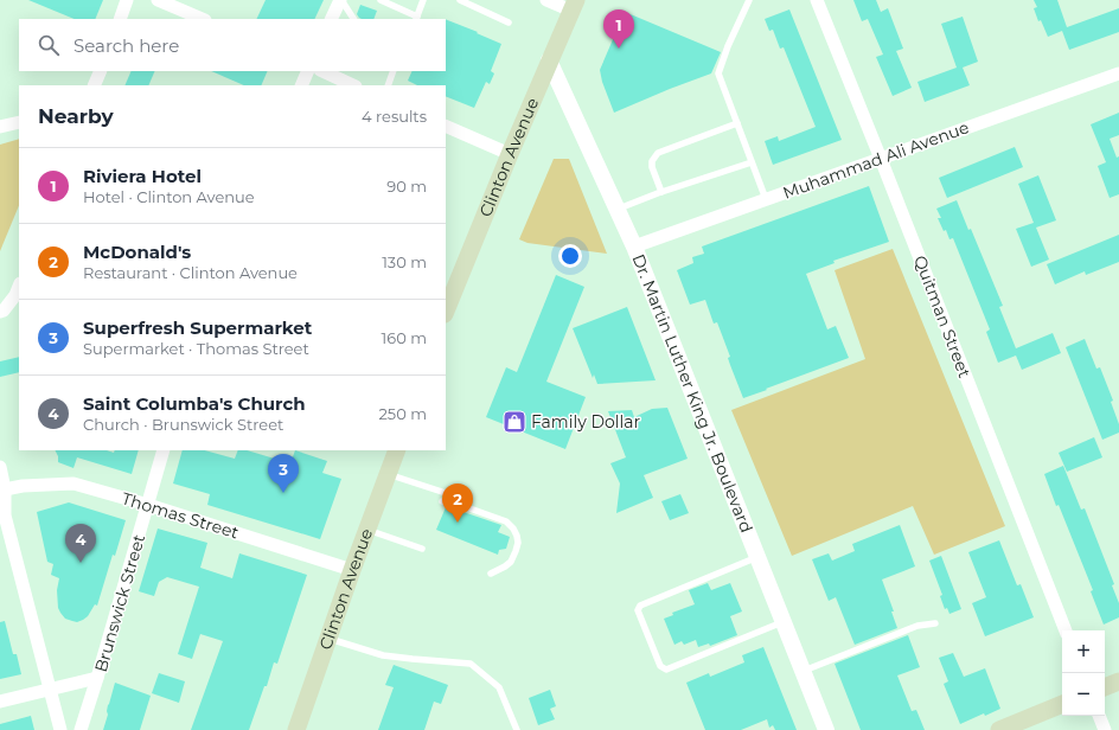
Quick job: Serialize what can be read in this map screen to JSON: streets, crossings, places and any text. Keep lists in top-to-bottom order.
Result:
{
  "streets": {
    "main road": ["Clinton Avenue"],
    "street": [
      "Muhammad Ali Avenue",
      "Quitman Street",
      "Dr. Martin Luther King Jr. Boulevard",
      "Thomas Street",
      "Brunswick Street"
    ]
  },
  "crossings": [
    ["Clinton Avenue", "Dr. Martin Luther King Jr. Boulevard"],
    ["Clinton Avenue", "Thomas Street"],
    ["Muhammad Ali Avenue", "Quitman Street"],
    ["Muhammad Ali Avenue", "Dr. Martin Luther King Jr. Boulevard"],
    ["Thomas Street", "Brunswick Street"]
  ],
  "places": {
    "shop": ["Family Dollar"]
  },
  "page": {
    "pins": [
      "1",
      "3",
      "2",
      "4"
    ],
    "search": "Search here",
    "heading": ["Nearby", "4 results"],
    "list": [
      {
        "mark": "1",
        "name": "Riviera Hotel",
        "note": "Hotel · Clinton Avenue",
        "value": "90 m"
      },
      {
        "mark": "2",
        "name": "McDonald's",
        "note": "Restaurant · Clinton Avenue",
        "value": "130 m"
      },
      {
        "mark": "3",
        "name": "Superfresh Supermarket",
        "note": "Supermarket · Thomas Street",
        "value": "160 m"
      },
      {
        "mark": "4",
        "name": "Saint Columba's Church",
        "note": "Church · Brunswick Street",
        "value": "250 m"
      }
    ],
    "map_buttons": ["+", "−"]
  }
}
